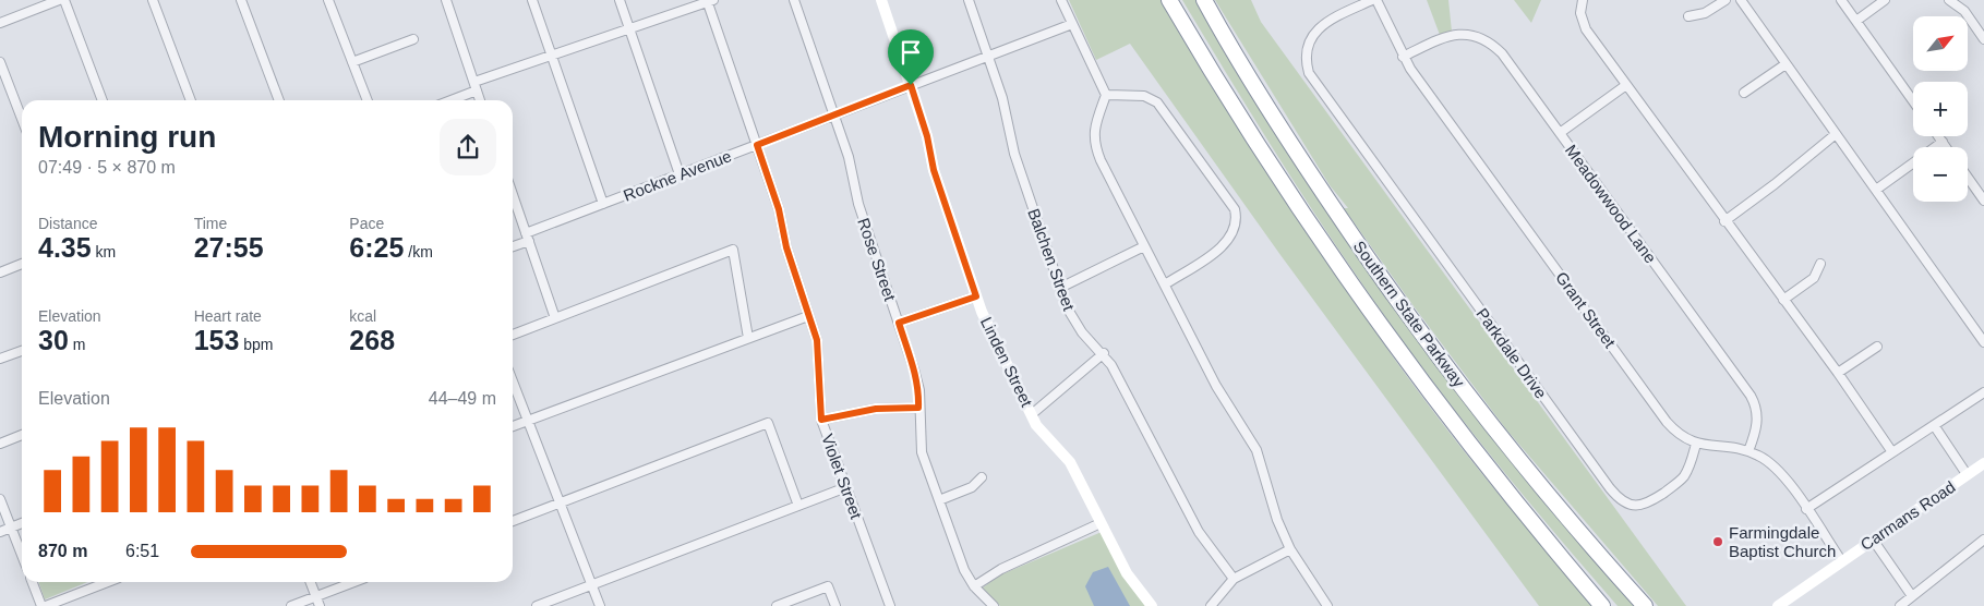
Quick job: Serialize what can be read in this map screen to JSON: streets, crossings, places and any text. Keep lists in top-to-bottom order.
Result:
{
  "streets": {
    "highway": ["Southern State Parkway"],
    "street": [
      "Rockne Avenue",
      "Meadowwood Lane",
      "Rose Street",
      "Balchen Street",
      "Grant Street",
      "Parkdale Drive",
      "Linden Street",
      "Violet Street",
      "Carmans Road"
    ]
  },
  "crossings": [
    ["Rockne Avenue", "Rose Street"],
    ["Rockne Avenue", "Balchen Street"],
    ["Rockne Avenue", "Linden Street"],
    ["Rockne Avenue", "Violet Street"],
    ["Meadowwood Lane", "Grant Street"],
    ["Grant Street", "Parkdale Drive"],
    ["Grant Street", "Carmans Road"]
  ],
  "places": ["Farmingdale Baptist Church"],
  "north": "top right",
  "page": {
    "map_buttons": ["+", "−"],
    "heading": ["Morning run", "07:49 · 5 × 870 m"],
    "stats": [
      ["Distance", "4.35 km"],
      ["Time", "27:55"],
      ["Pace", "6:25 /km"],
      ["Elevation", "30 m"],
      ["Heart rate", "153 bpm"],
      ["kcal", "268"]
    ],
    "chart": ["Elevation", "44–49 m"],
    "list": [
      {
        "name": "870 m",
        "note": "6:51"
      }
    ]
  }
}
